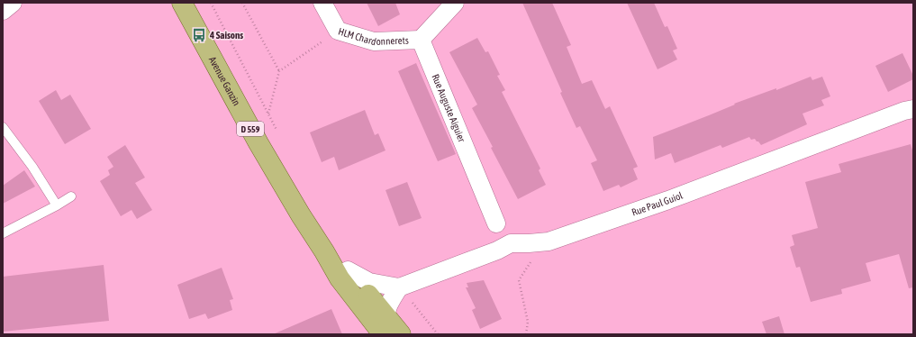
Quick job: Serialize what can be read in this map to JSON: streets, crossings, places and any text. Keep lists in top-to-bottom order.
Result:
{
  "streets": {
    "main road": ["Avenue Ganzin", "D 559"],
    "street": ["HLM Chardonnerets", "Rue Auguste Aiguier", "Rue Paul Guiol"]
  },
  "crossings": [
    ["HLM Chardonnerets", "Rue Auguste Aiguier"]
  ],
  "places": {
    "bus stop": ["4 Saisons"]
  }
}
